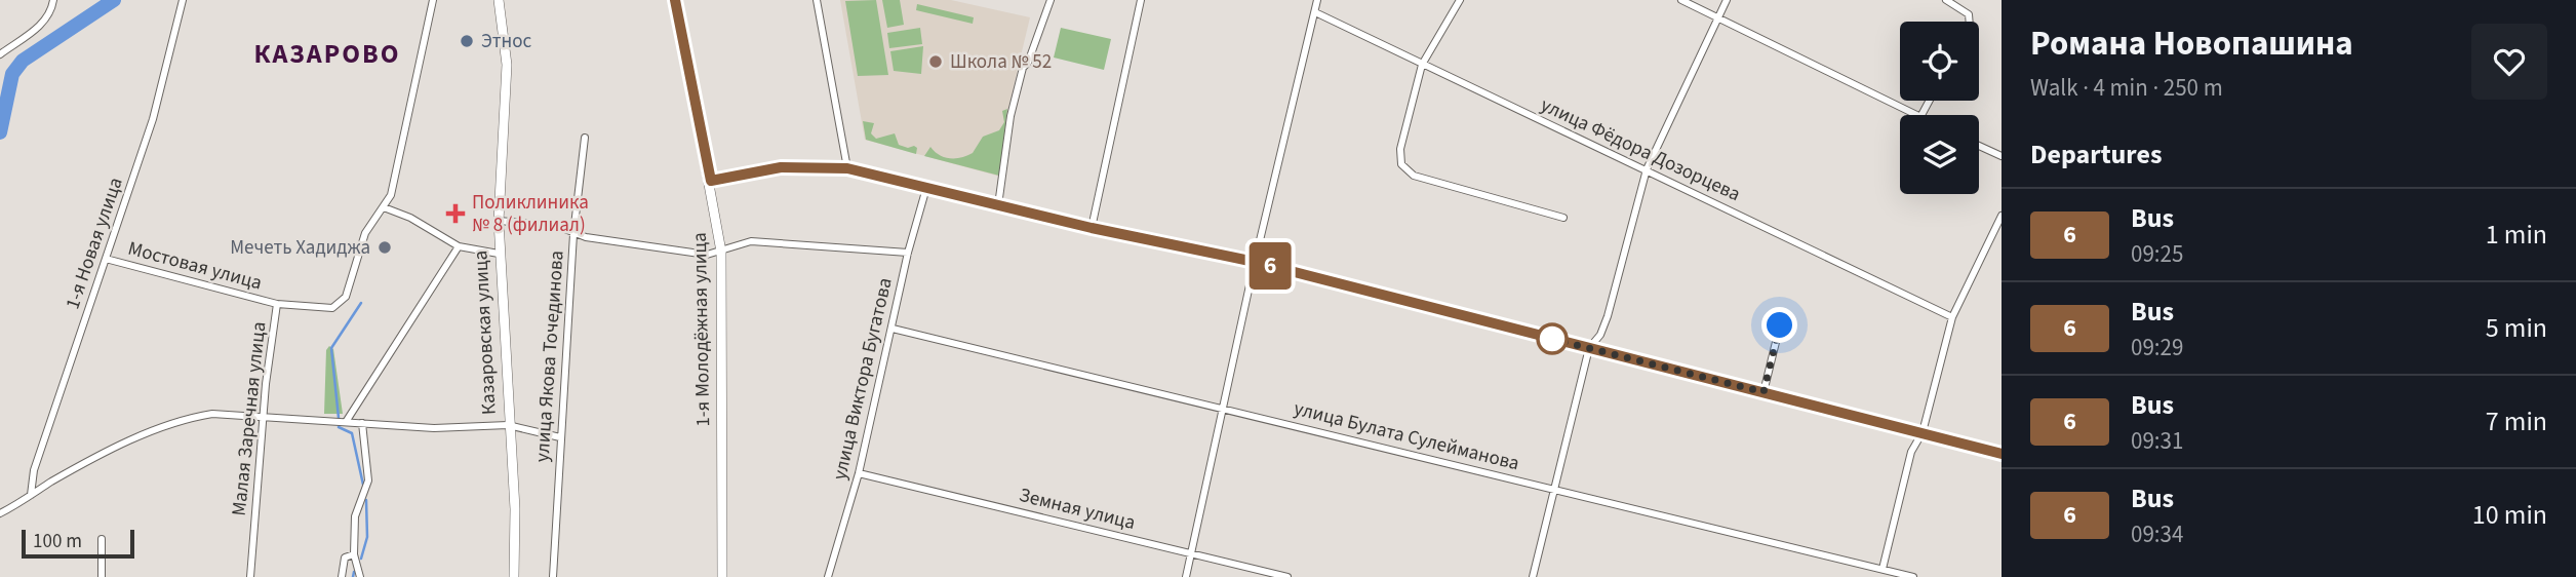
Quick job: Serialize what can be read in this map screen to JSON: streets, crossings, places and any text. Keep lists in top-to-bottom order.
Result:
{
  "streets": {
    "street": [
      "улица Фёдора Дозорцева",
      "1-я Новая улица",
      "Мостовая улица",
      "1-я Молодёжная улица",
      "Казаровская улица",
      "улица Якова Точединова",
      "улица Виктора Бугатова",
      "Малая Заречная улица",
      "улица Булата Сулейманова",
      "Земная улица"
    ]
  },
  "crossings": [
    ["1-я Новая улица", "Мостовая улица"],
    ["Мостовая улица", "Малая Заречная улица"],
    ["улица Виктора Бугатова", "улица Булата Сулейманова"],
    ["улица Виктора Бугатова", "Земная улица"]
  ],
  "districts": ["КАЗАРОВО"],
  "places": {
    "other": ["Этнос", "Школа № 52", "Мечеть Хадиджа"],
    "health": ["Поликлиника № 8 (филиал)"]
  },
  "lines": ["bus line 6"],
  "scale_bar": "100 m",
  "page": {
    "on_map": "6",
    "heading": [
      ["Романа Новопашина", "Walk · 4 min · 250 m"],
      "Departures"
    ],
    "list": [
      {
        "mark": "6",
        "name": "Bus",
        "note": "09:25",
        "value": "1 min"
      },
      {
        "mark": "6",
        "name": "Bus",
        "note": "09:29",
        "value": "5 min"
      },
      {
        "mark": "6",
        "name": "Bus",
        "note": "09:31",
        "value": "7 min"
      },
      {
        "mark": "6",
        "name": "Bus",
        "note": "09:34",
        "value": "10 min"
      }
    ],
    "scale": "100 m"
  }
}
